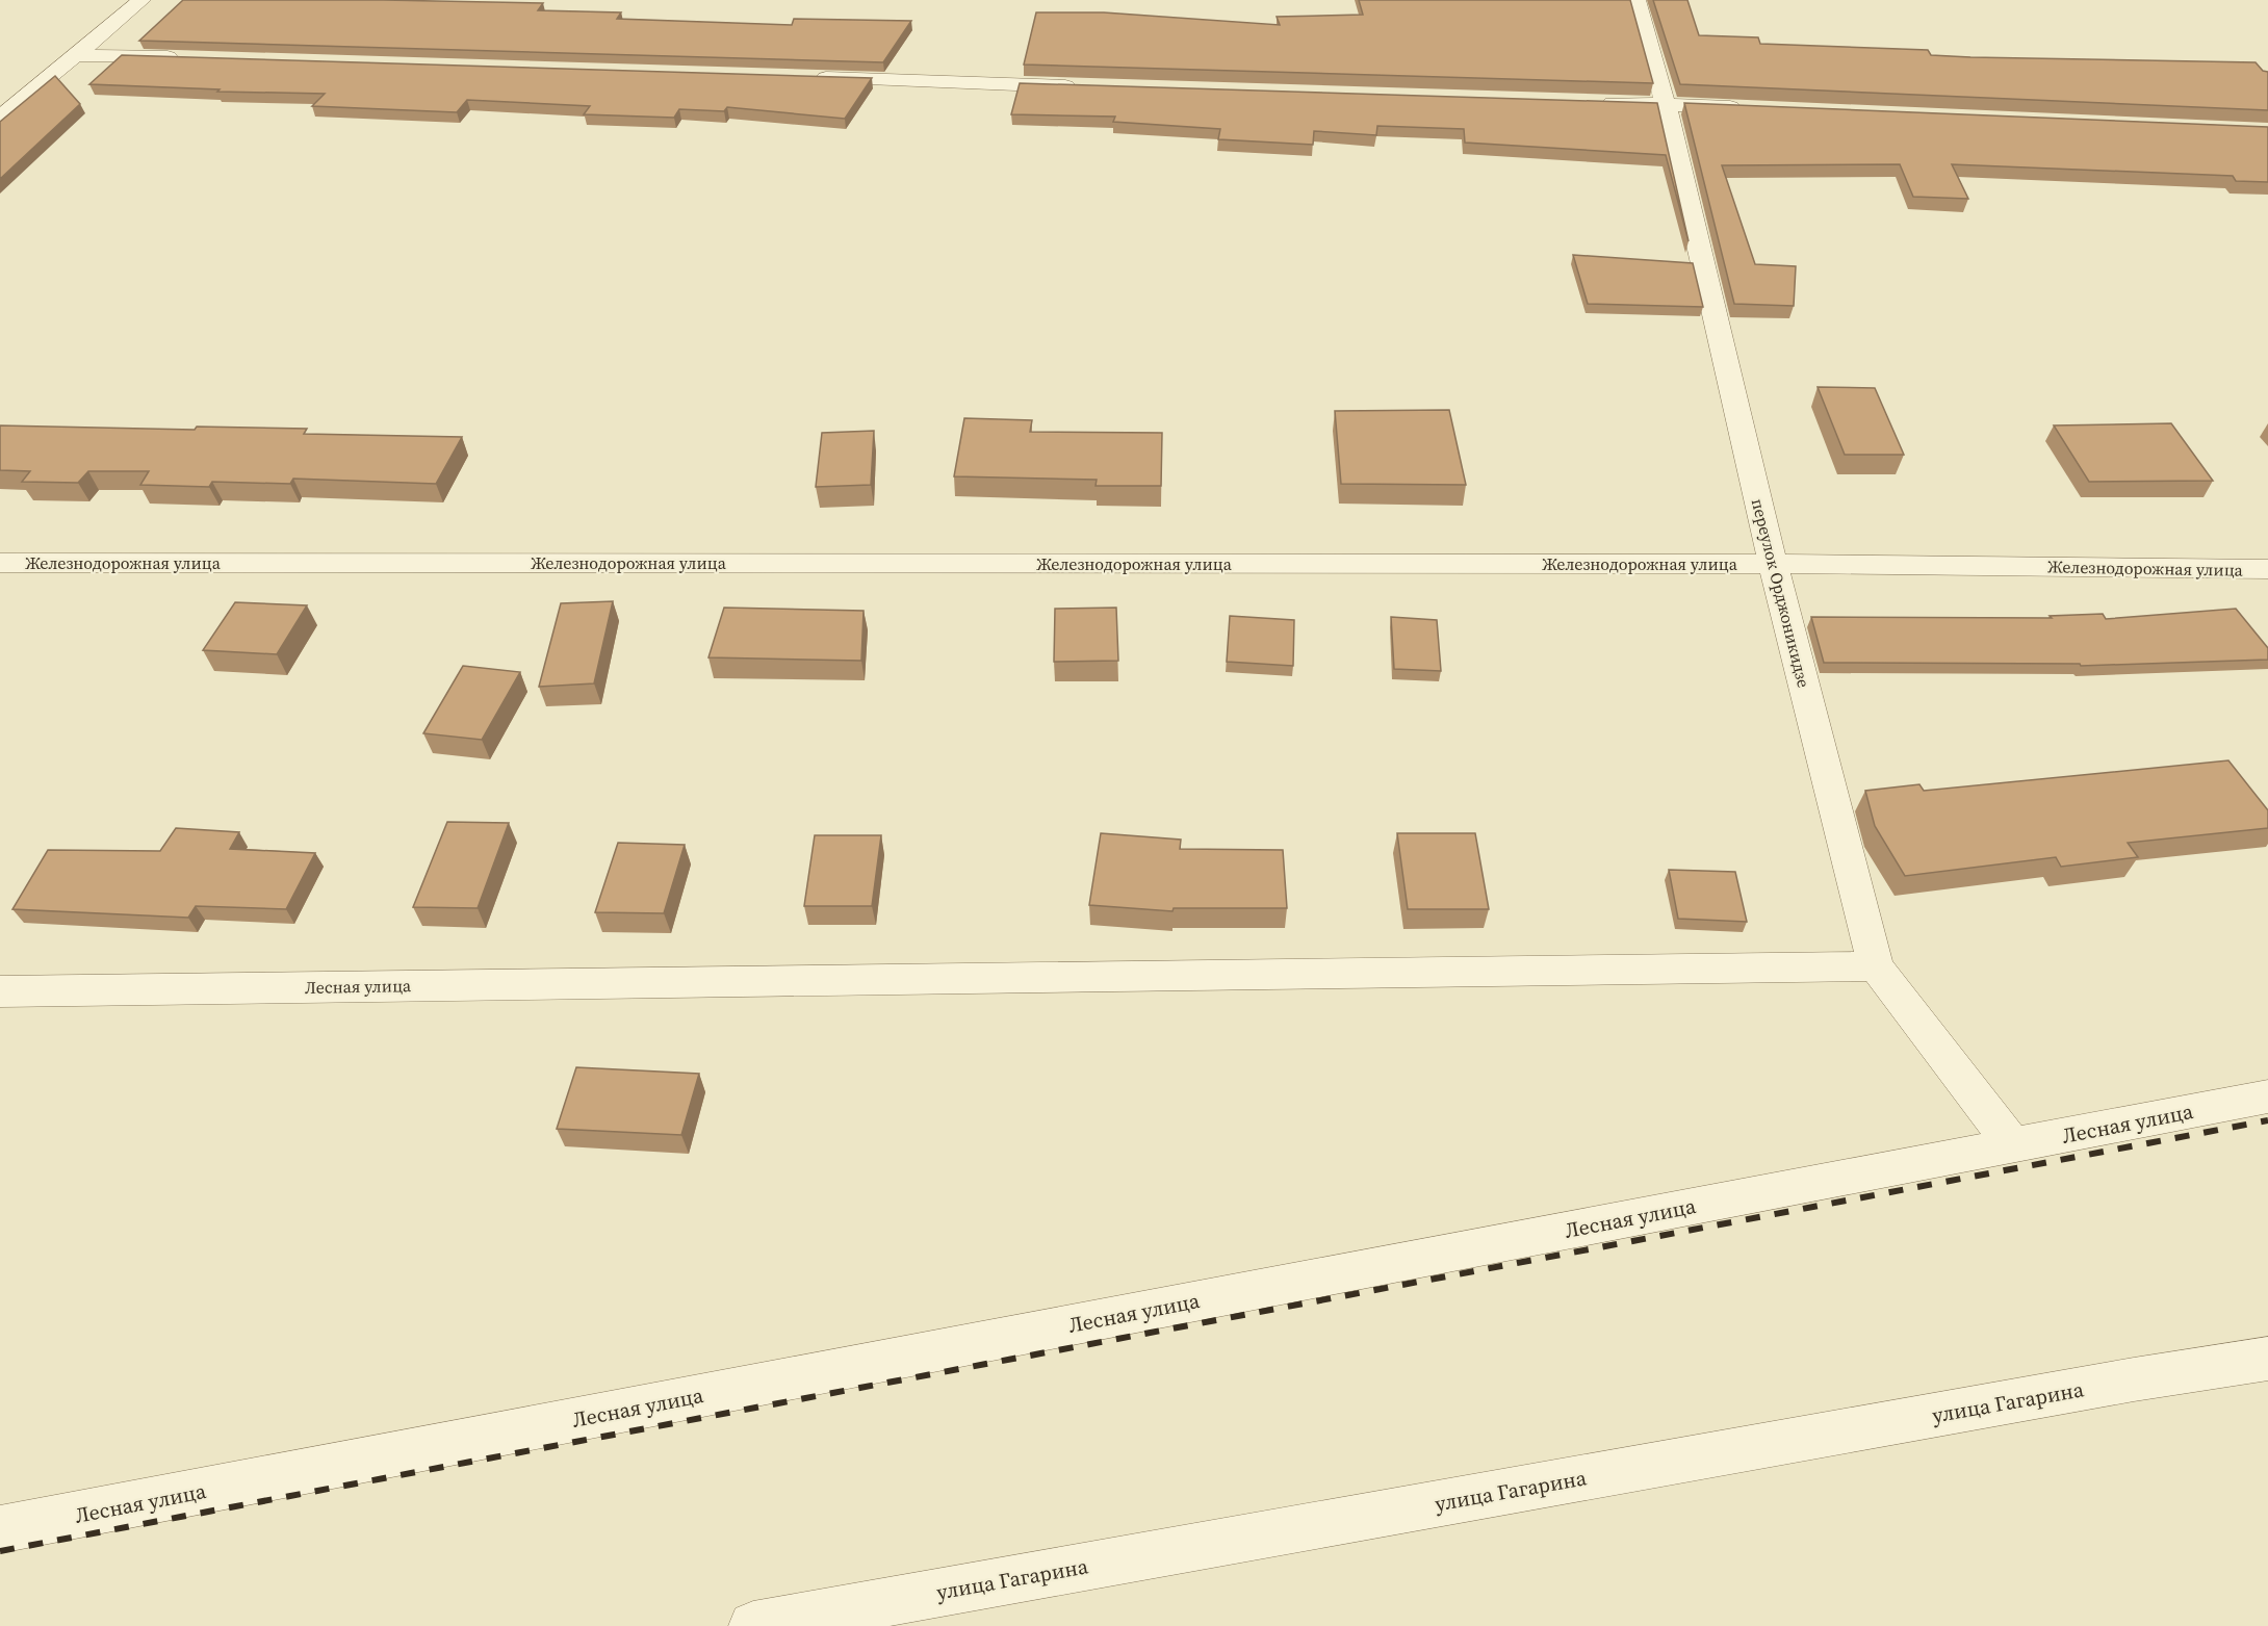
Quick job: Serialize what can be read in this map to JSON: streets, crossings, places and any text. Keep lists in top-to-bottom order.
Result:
{
  "streets": {
    "street": [
      "Железнодорожная улица",
      "переулок Орджоникидзе",
      "Лесная улица",
      "улица Гагарина"
    ]
  },
  "crossings": [
    ["Железнодорожная улица", "переулок Орджоникидзе"],
    ["переулок Орджоникидзе", "Лесная улица"]
  ]
}
